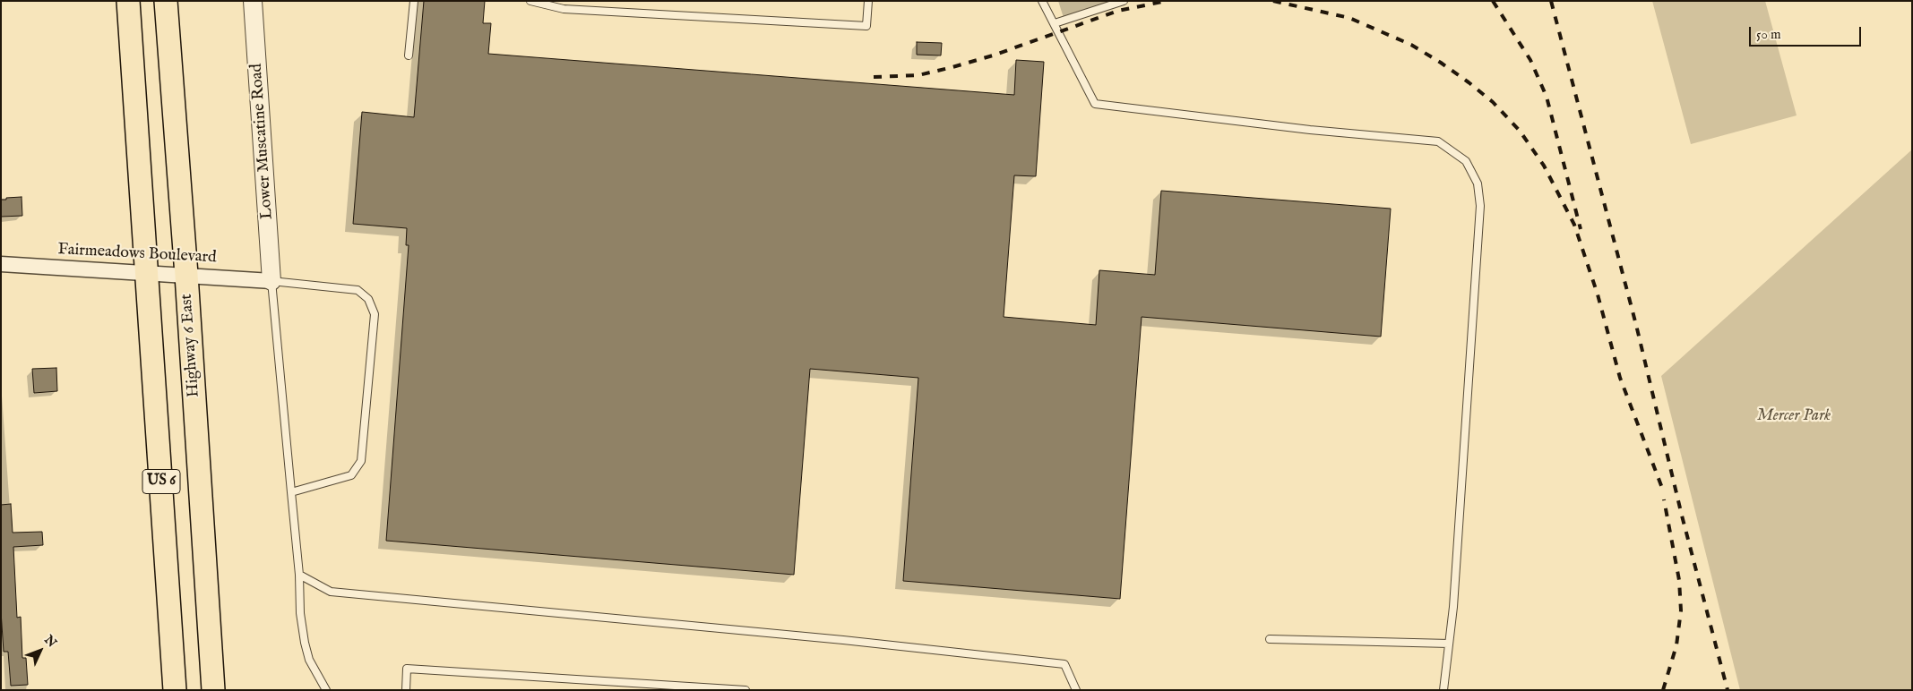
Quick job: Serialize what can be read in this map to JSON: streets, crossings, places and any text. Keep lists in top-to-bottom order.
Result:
{
  "streets": {
    "main road": ["Highway 6 East", "US 6"],
    "street": ["Lower Muscatine Road", "Fairmeadows Boulevard"]
  },
  "crossings": [
    ["Lower Muscatine Road", "Fairmeadows Boulevard"],
    ["Fairmeadows Boulevard", "Highway 6 East"],
    ["Fairmeadows Boulevard", "US 6"]
  ],
  "parks": ["Mercer Park"],
  "scale_bar": "50 m",
  "north": "top right"
}
